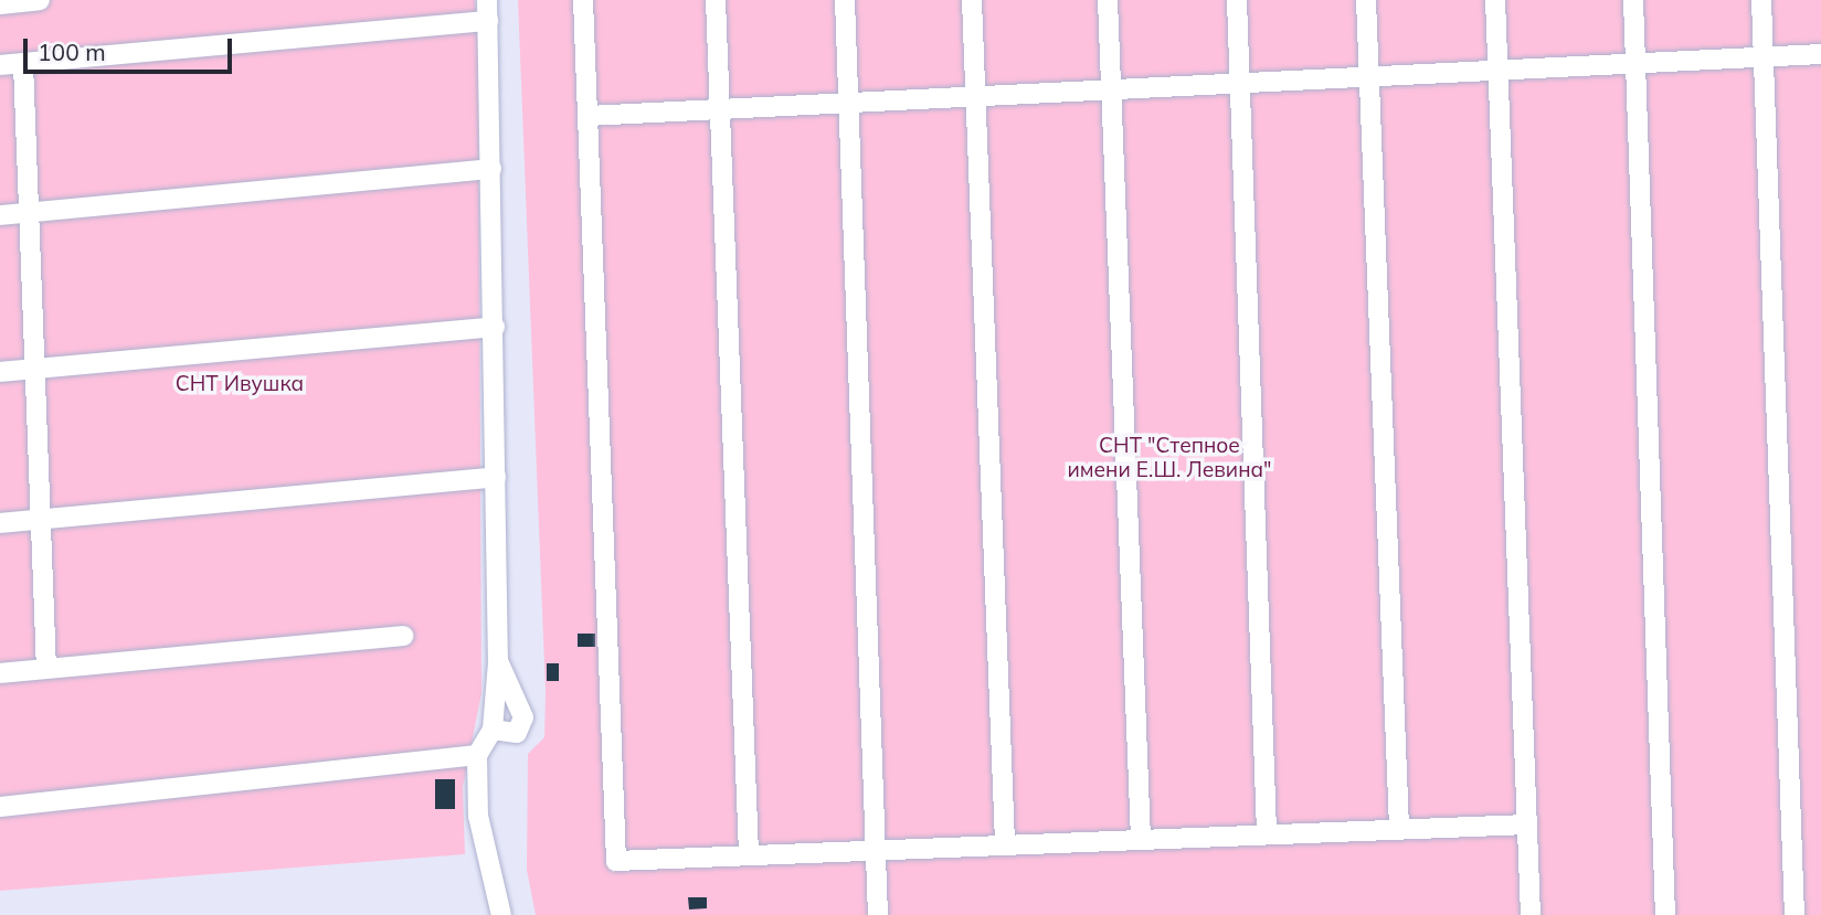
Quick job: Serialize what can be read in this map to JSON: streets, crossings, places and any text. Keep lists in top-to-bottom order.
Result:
{
  "parks": ["СНТ Ивушка", "СНТ \"Степное имени Е.Ш. Левина\""],
  "scale_bar": "100 m"
}
